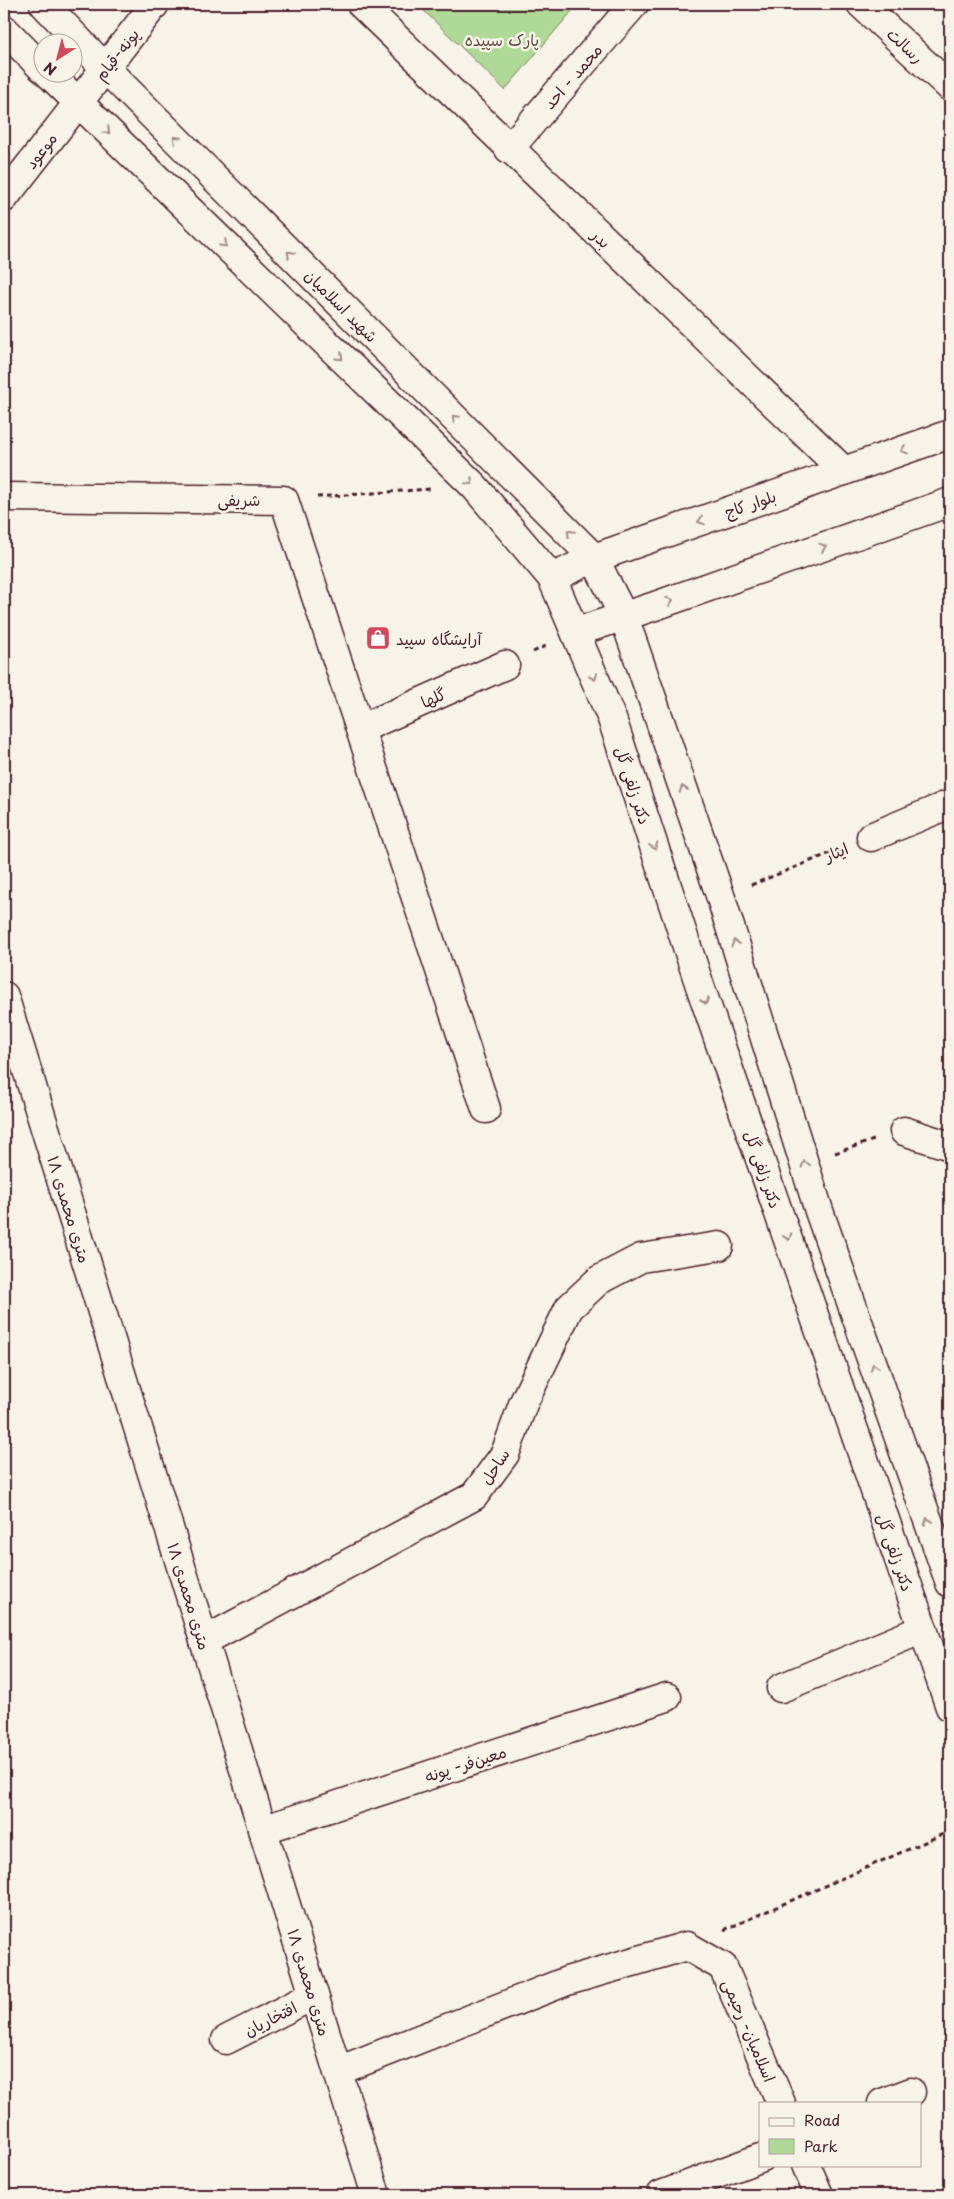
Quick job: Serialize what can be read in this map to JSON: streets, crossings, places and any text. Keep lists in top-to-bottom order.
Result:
{
  "streets": {
    "street": [
      "رسالت",
      "پونه-قیام",
      "محمد - احد",
      "موعود",
      "بدر",
      "شهید اسلامیان",
      "شریفی",
      "بلوار کاج",
      "گلها",
      "دکتر زلفی گل",
      "۱۸ متری محمدی",
      "ساحل",
      "معین‌فر- پونه",
      "افتخاریان",
      "اسلامیان- رحیمی"
    ],
    "path": ["ایثار"]
  },
  "crossings": [
    ["پونه-قیام", "موعود"],
    ["پونه-قیام", "شهید اسلامیان"],
    ["محمد - احد", "بدر"],
    ["بدر", "بلوار کاج"],
    ["شهید اسلامیان", "بلوار کاج"],
    ["۱۸ متری محمدی", "ساحل"],
    ["۱۸ متری محمدی", "معین‌فر- پونه"],
    ["۱۸ متری محمدی", "افتخاریان"]
  ],
  "parks": ["پارک سپیده"],
  "places": {
    "shop": ["آرایشگاه سپید"]
  },
  "legend": ["Road", "Park"],
  "north": "bottom left"
}
